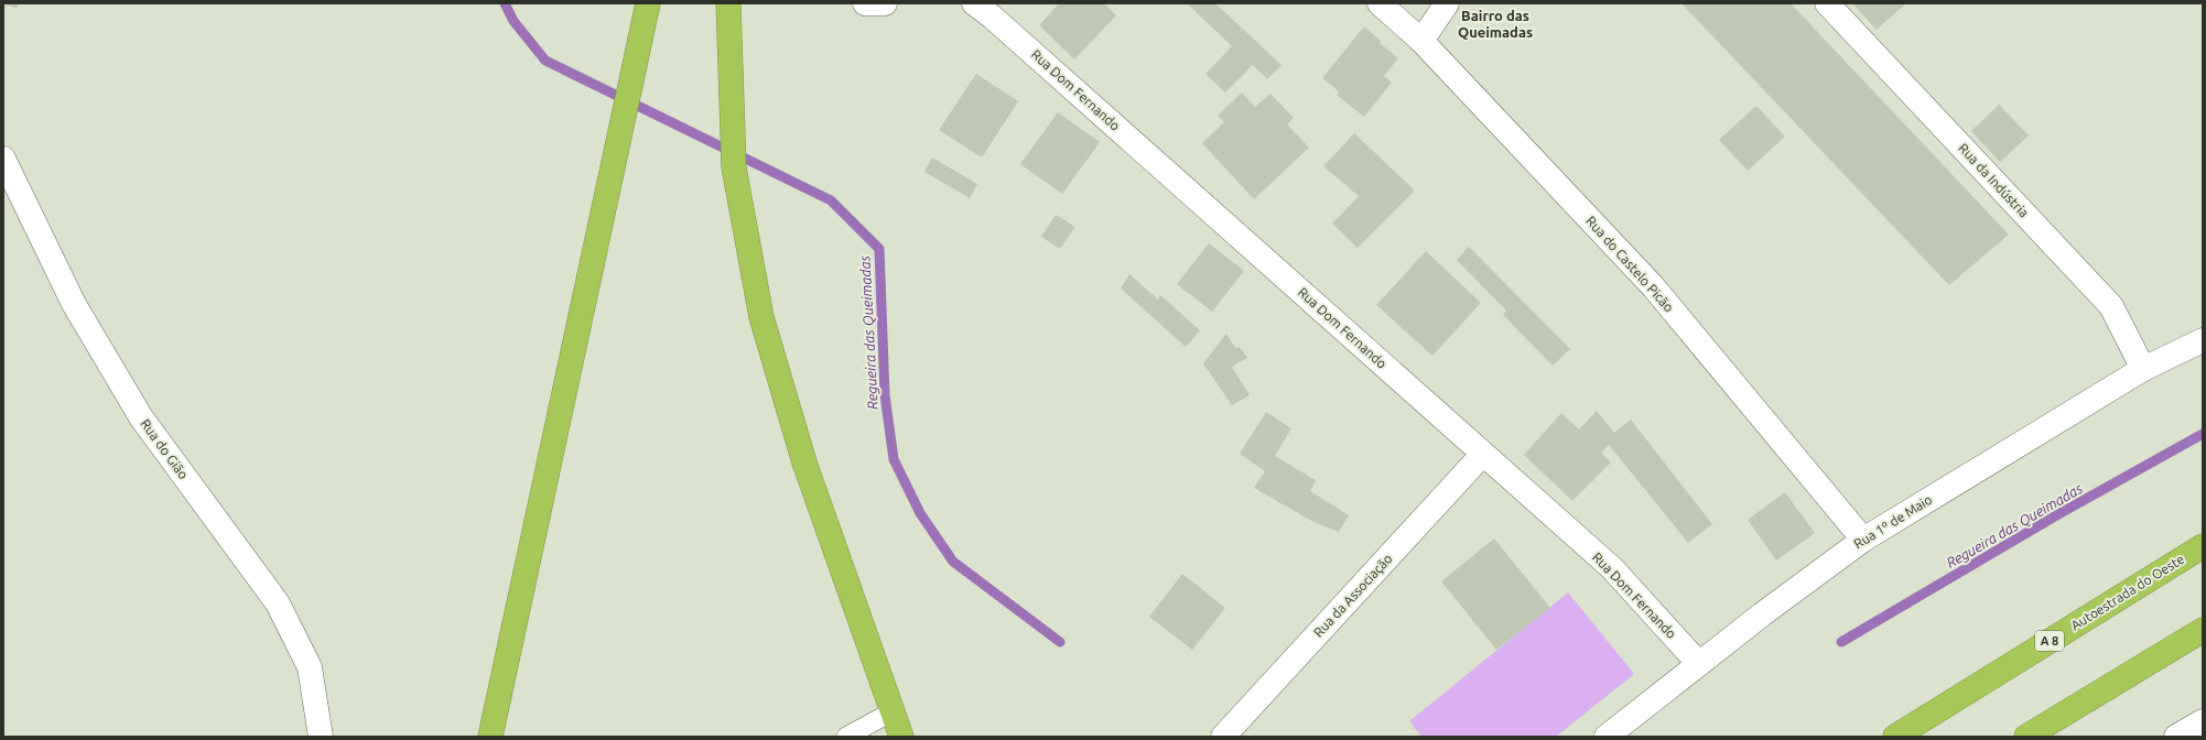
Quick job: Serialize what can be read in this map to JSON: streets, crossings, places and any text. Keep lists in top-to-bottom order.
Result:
{
  "streets": {
    "highway": ["Autoestrada do Oeste", "A 8"],
    "street": [
      "Rua Dom Fernando",
      "Rua da Indústria",
      "Rua do Castelo Picão",
      "Rua do Gião",
      "Rua 1º de Maio",
      "Rua da Associação"
    ]
  },
  "crossings": [
    ["Rua Dom Fernando", "Rua 1º de Maio"],
    ["Rua Dom Fernando", "Rua da Associação"],
    ["Rua da Indústria", "Rua 1º de Maio"],
    ["Rua do Castelo Picão", "Rua 1º de Maio"]
  ],
  "districts": ["Bairro das Queimadas"],
  "water": ["Regueira das Queimadas"]
}
